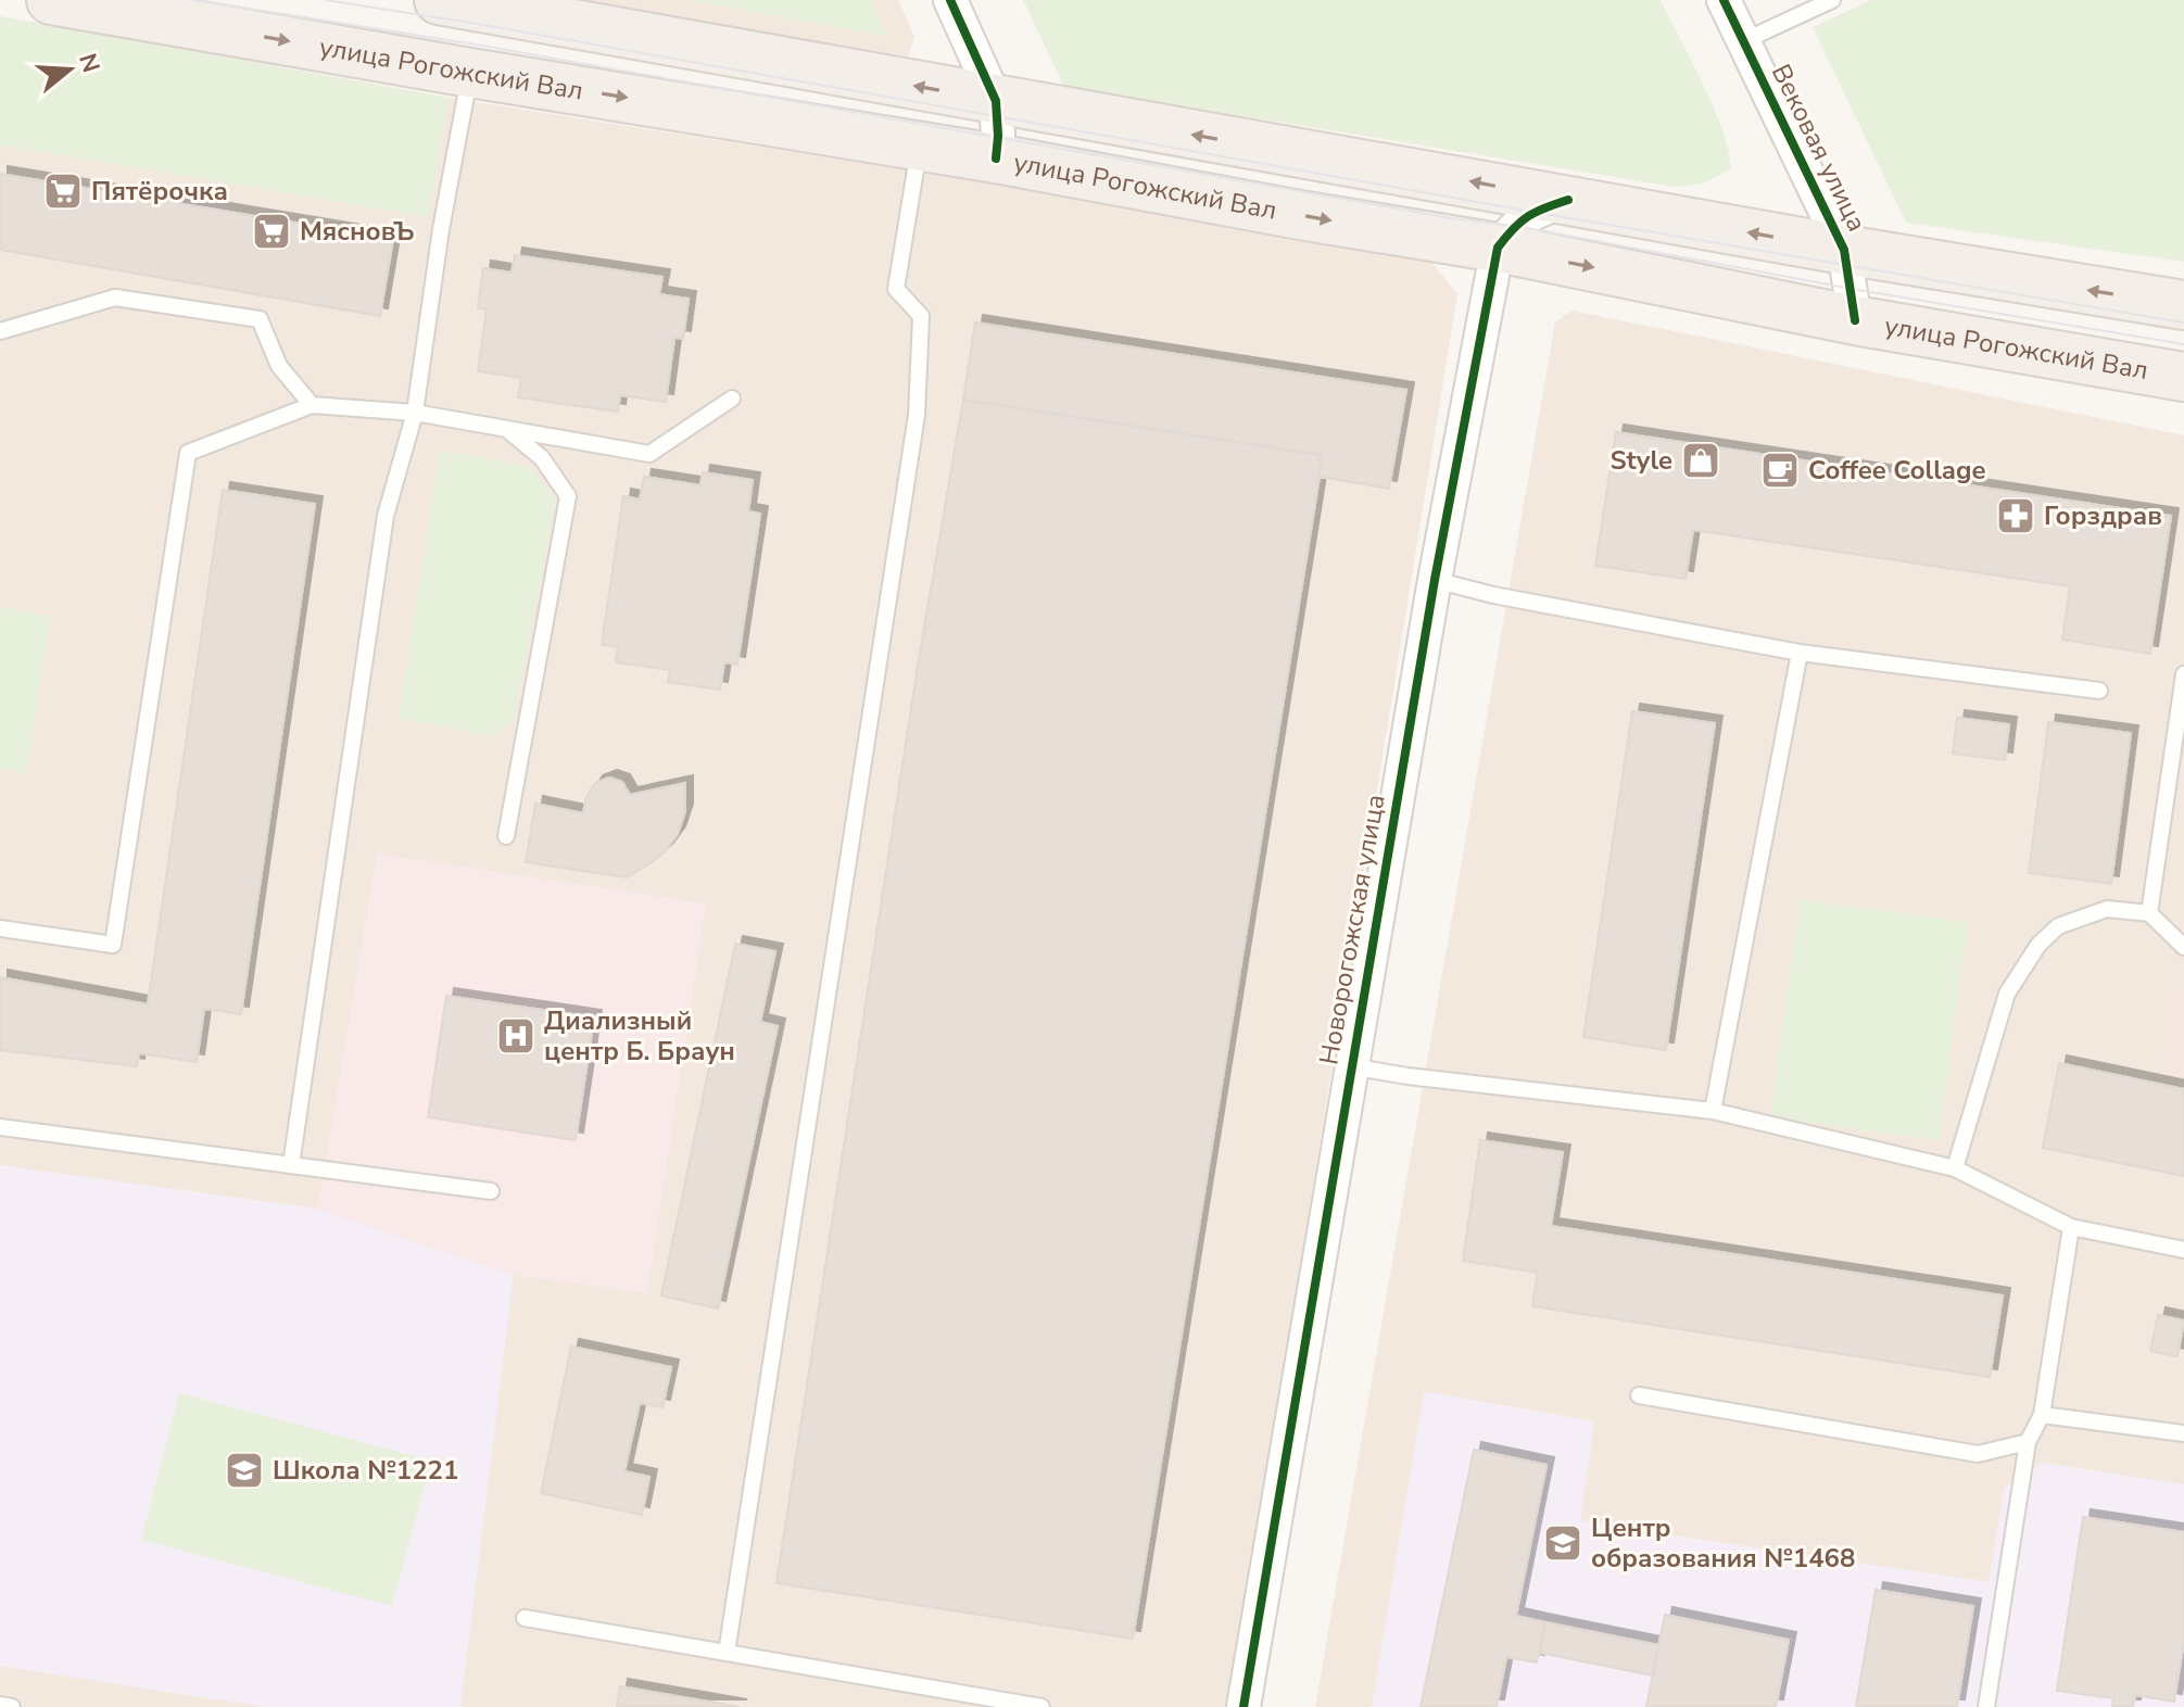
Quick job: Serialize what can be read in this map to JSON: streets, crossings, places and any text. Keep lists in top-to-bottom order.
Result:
{
  "streets": {
    "main road": ["улица Рогожский Вал"],
    "street": ["Вековая улица", "Новорогожская улица"]
  },
  "crossings": [
    ["улица Рогожский Вал", "Вековая улица"],
    ["улица Рогожский Вал", "Новорогожская улица"]
  ],
  "places": {
    "supermarket": ["Пятёрочка", "МясновЪ"],
    "shop": ["Style"],
    "cafe": ["Coffee Collage"],
    "pharmacy": ["Горздрав"],
    "hospital": ["Диализный центр Б. Браун"],
    "school or university": ["Школа №1221", "Центр образования №1468"]
  },
  "north": "right"
}
